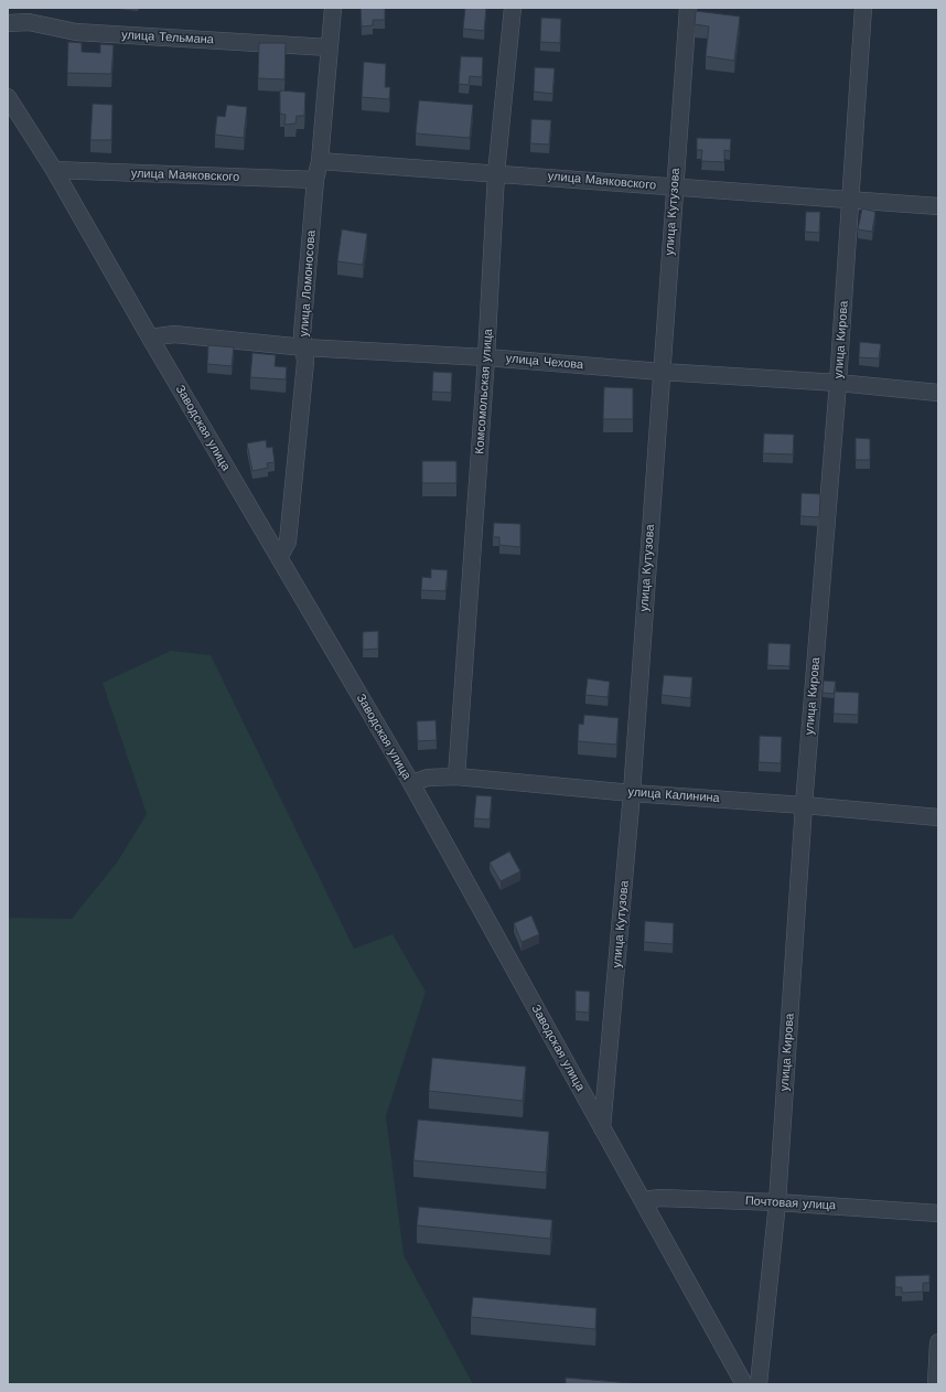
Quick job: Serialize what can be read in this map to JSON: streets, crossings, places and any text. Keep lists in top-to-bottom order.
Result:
{
  "streets": {
    "street": [
      "улица Тельмана",
      "улица Маяковского",
      "улица Кутузова",
      "улица Ломоносова",
      "улица Кирова",
      "улица Чехова",
      "Комсомольская улица",
      "Заводская улица",
      "улица Калинина",
      "Почтовая улица"
    ]
  },
  "crossings": [
    ["улица Тельмана", "улица Ломоносова"],
    ["улица Маяковского", "улица Кутузова"],
    ["улица Маяковского", "улица Ломоносова"],
    ["улица Маяковского", "улица Кирова"],
    ["улица Маяковского", "Комсомольская улица"],
    ["улица Маяковского", "Заводская улица"],
    ["улица Кутузова", "улица Чехова"],
    ["улица Кутузова", "Заводская улица"],
    ["улица Кутузова", "улица Калинина"],
    ["улица Ломоносова", "улица Чехова"],
    ["улица Ломоносова", "Заводская улица"],
    ["улица Кирова", "улица Чехова"],
    ["улица Кирова", "улица Калинина"],
    ["улица Кирова", "Почтовая улица"],
    ["улица Чехова", "Комсомольская улица"],
    ["улица Чехова", "Заводская улица"],
    ["Комсомольская улица", "улица Калинина"],
    ["Заводская улица", "улица Калинина"],
    ["Заводская улица", "Почтовая улица"]
  ]
}
